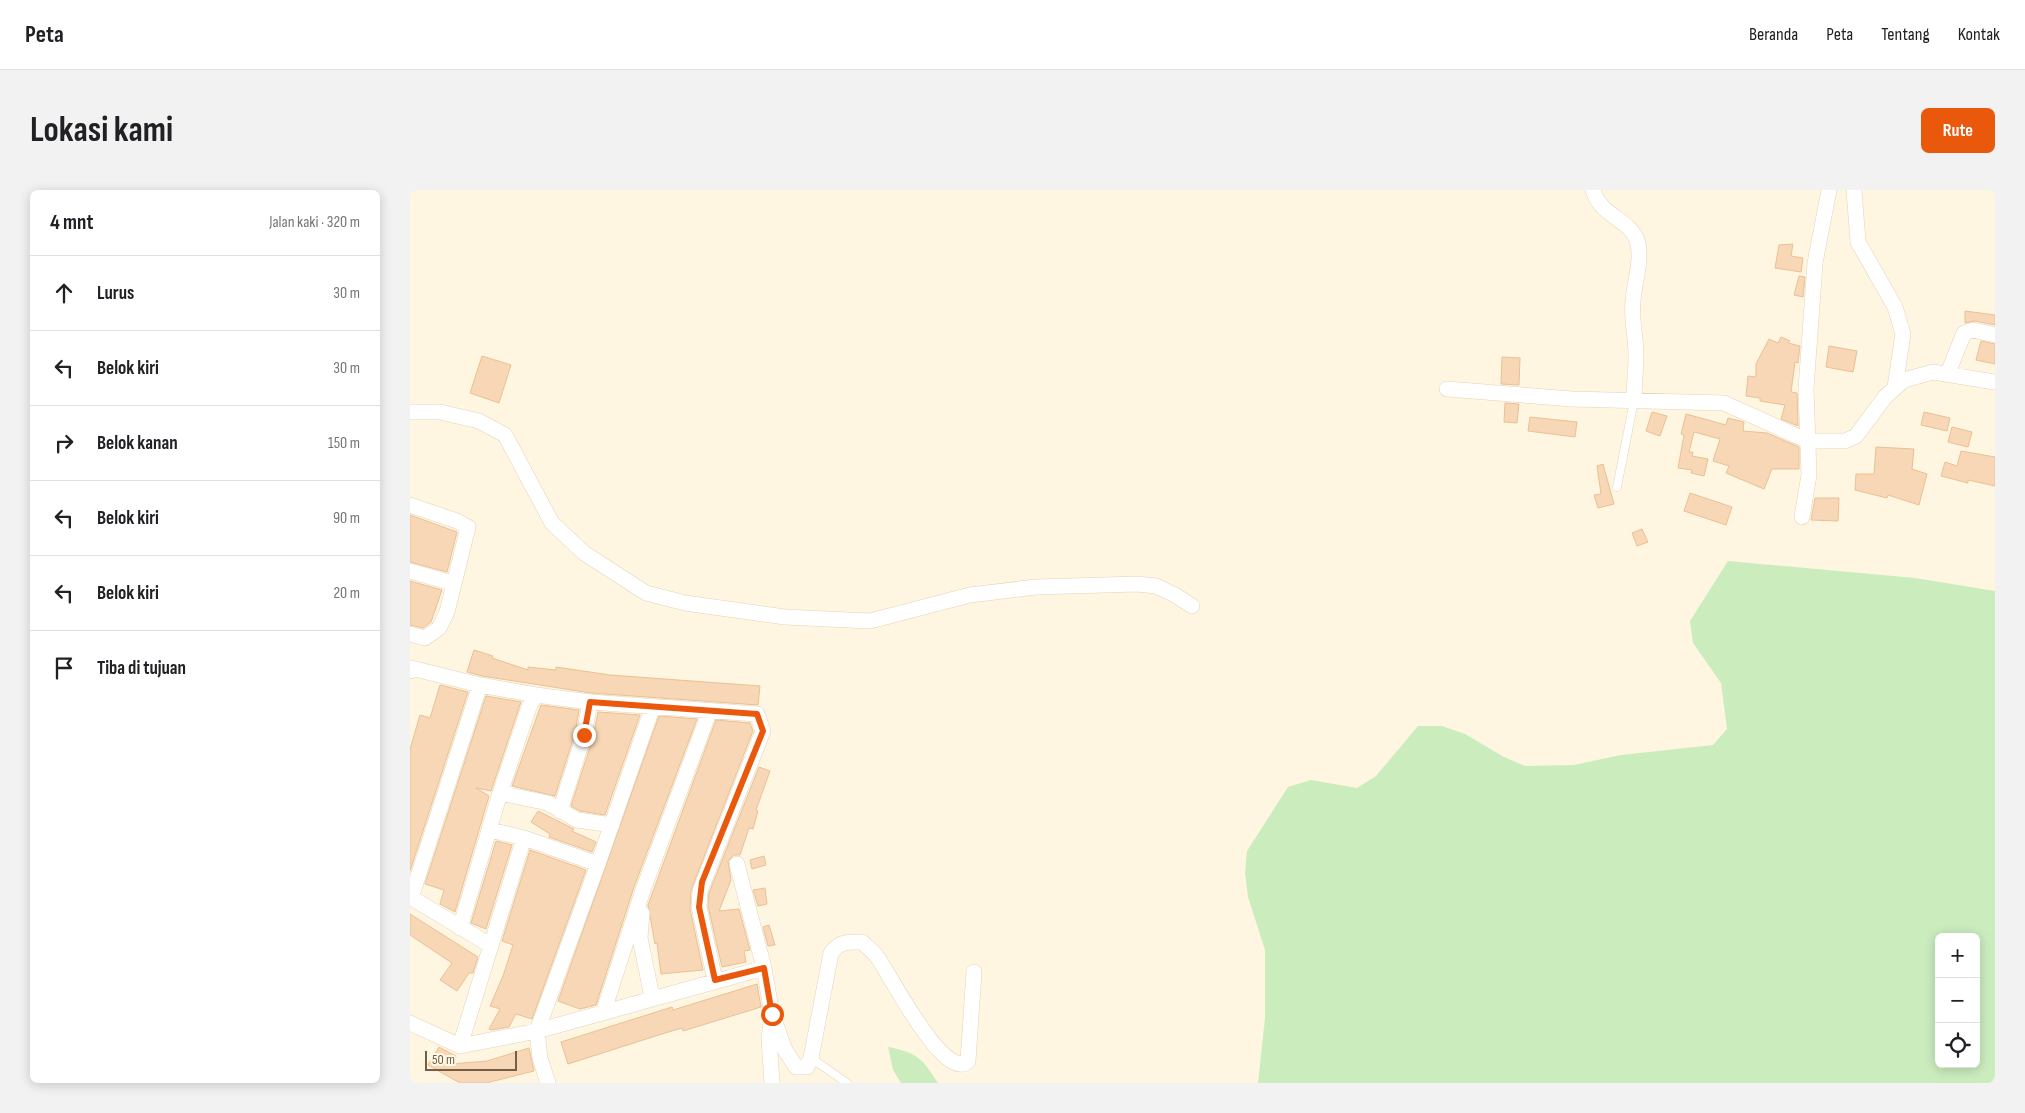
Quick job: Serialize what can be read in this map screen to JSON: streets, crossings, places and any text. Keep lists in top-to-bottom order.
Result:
{
  "scale_bar": "50 m",
  "page": {
    "header": "Peta",
    "nav": [
      "Beranda",
      "Peta",
      "Tentang",
      "Kontak"
    ],
    "buttons": "Rute",
    "title": "Lokasi kami",
    "heading": ["4 mnt", "Jalan kaki · 320 m"],
    "list": [
      ["Lurus", "30 m"],
      ["Belok kiri", "30 m"],
      ["Belok kanan", "150 m"],
      ["Belok kiri", "90 m"],
      ["Belok kiri", "20 m"],
      "Tiba di tujuan"
    ],
    "map_buttons": ["+", "−"],
    "scale": "50 m"
  }
}
